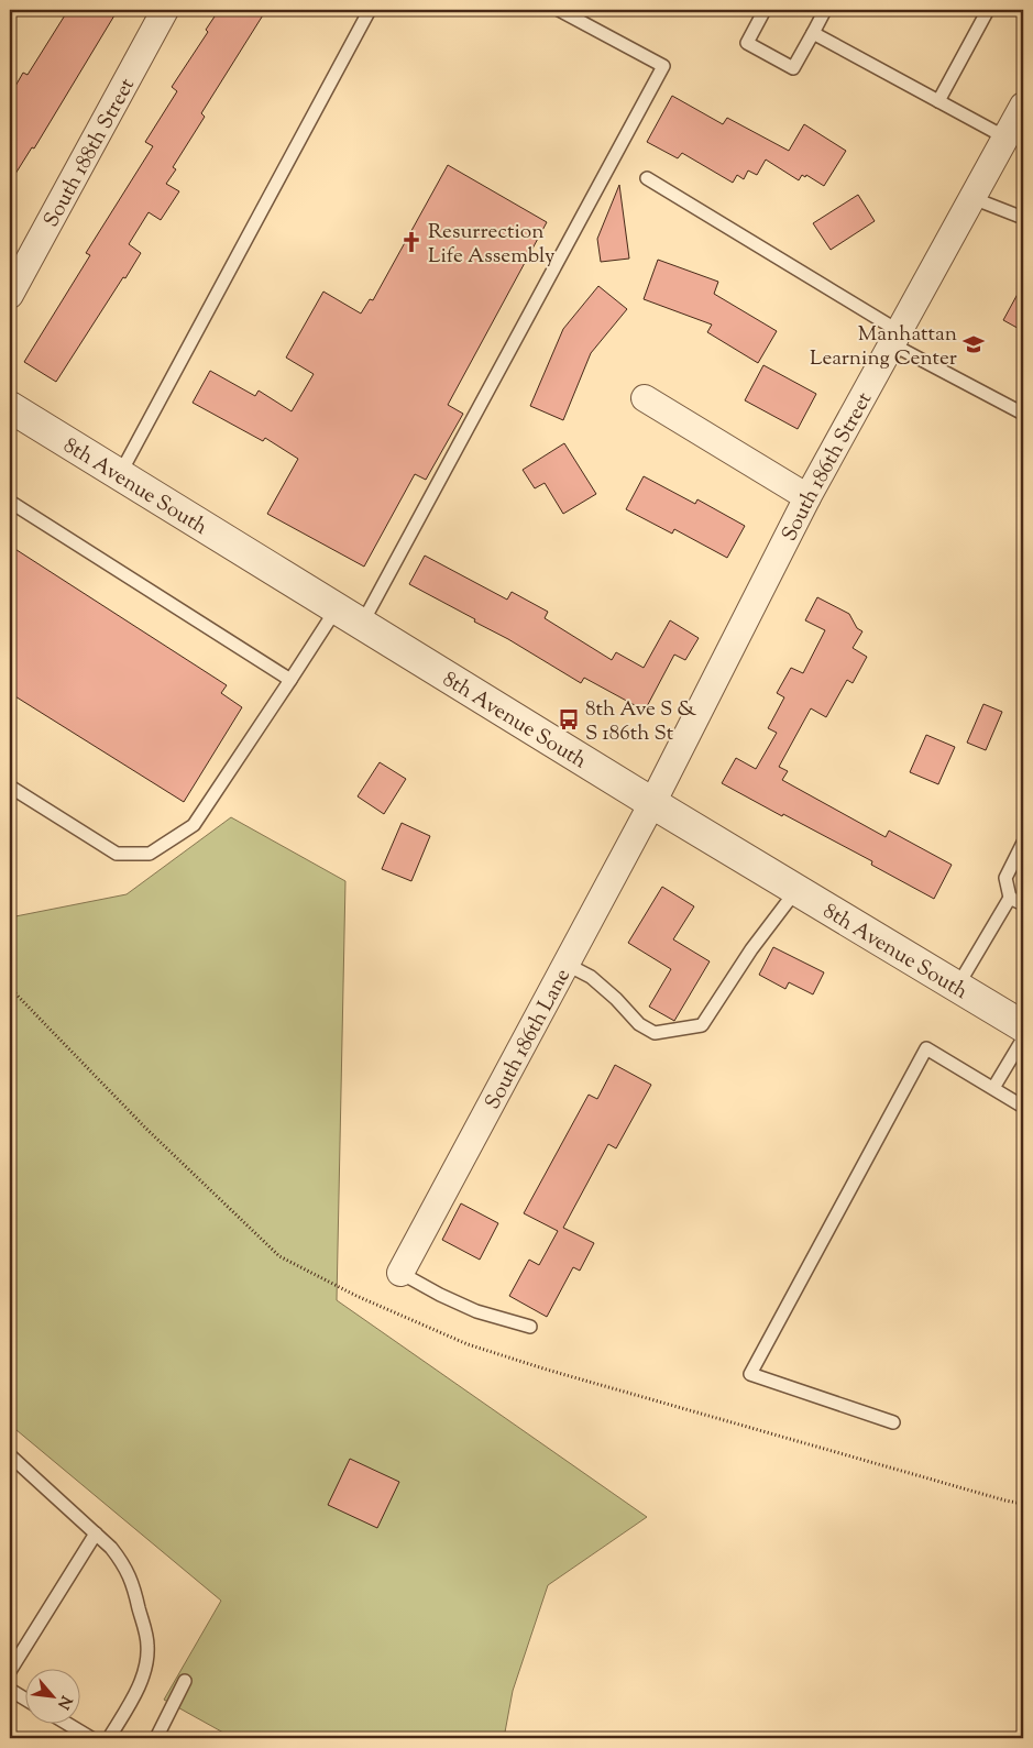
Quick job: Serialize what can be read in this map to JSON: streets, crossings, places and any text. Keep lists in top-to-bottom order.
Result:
{
  "streets": {
    "street": [
      "South 188th Street",
      "South 186th Street",
      "8th Avenue South",
      "South 186th Lane"
    ]
  },
  "crossings": [
    ["South 186th Street", "8th Avenue South"],
    ["South 186th Street", "South 186th Lane"],
    ["8th Avenue South", "South 186th Lane"]
  ],
  "places": {
    "church": ["Resurrection Life Assembly"],
    "school or university": ["Manhattan Learning Center"],
    "bus stop": ["8th Ave S & S 186th St"]
  },
  "north": "bottom right"
}
